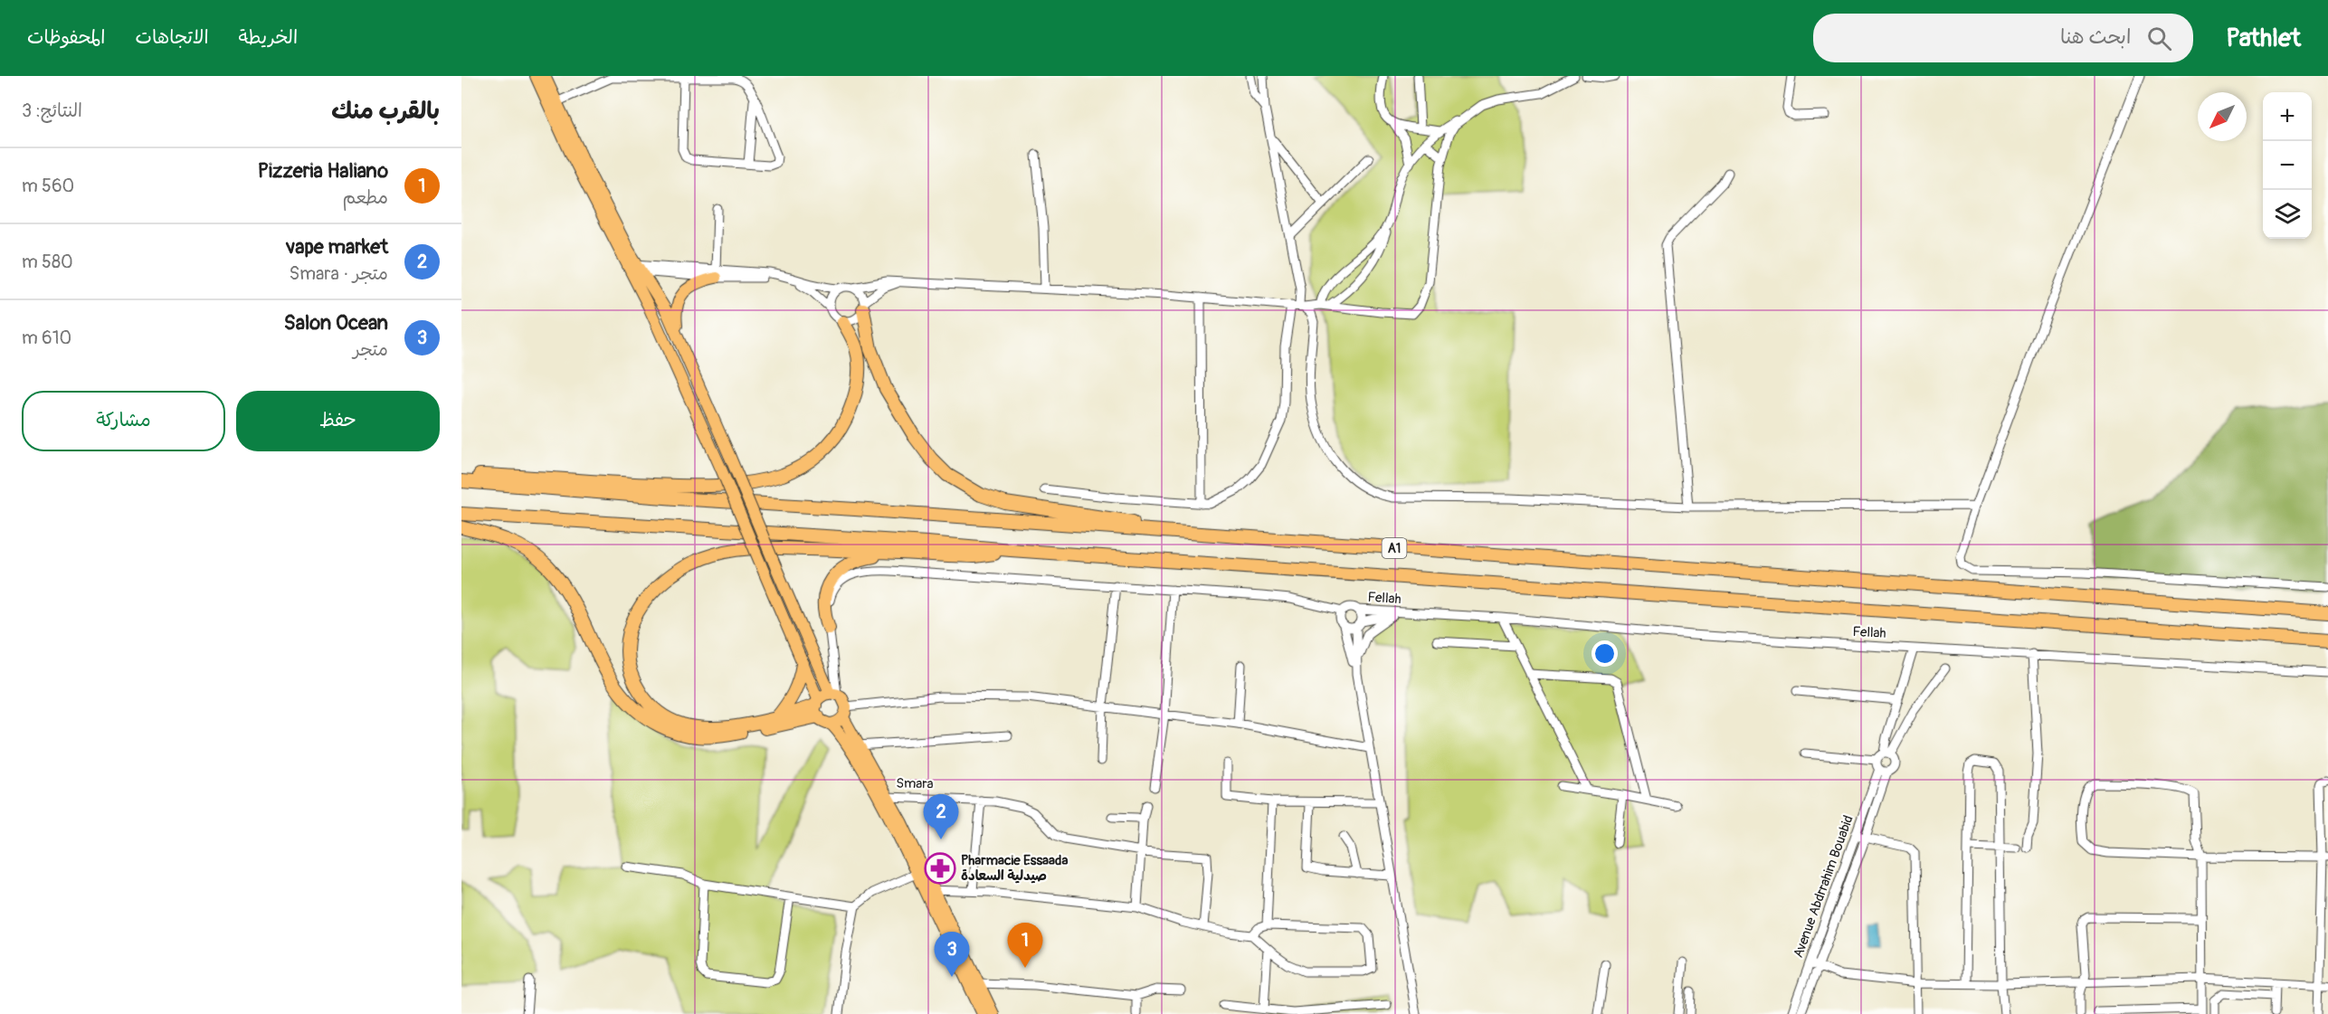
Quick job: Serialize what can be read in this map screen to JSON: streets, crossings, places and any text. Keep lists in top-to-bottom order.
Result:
{
  "streets": {
    "highway": ["A1"],
    "street": ["Fellah", "Smara", "Avenue Abdrrahim Bouabid"]
  },
  "places": {
    "pharmacy": ["Pharmacie Essaada صيدلية السعادة"]
  },
  "north": "bottom left",
  "page": {
    "header": "Pathlet",
    "search": "ابحث هنا",
    "nav": ["الخريطة", "الاتجاهات", "المحفوظات"],
    "heading": ["بالقرب منك", "النتائج: 3"],
    "map_buttons": ["+", "−"],
    "list": [
      {
        "mark": "1",
        "name": "Pizzeria Haliano",
        "note": "مطعم",
        "value": "560 m"
      },
      {
        "mark": "2",
        "name": "vape market",
        "note": "متجر · Smara",
        "value": "580 m"
      },
      {
        "mark": "3",
        "name": "Salon Ocean",
        "note": "متجر",
        "value": "610 m"
      }
    ],
    "buttons": ["حفظ", "مشاركة"],
    "pins": ["2", "1", "3"]
  }
}
